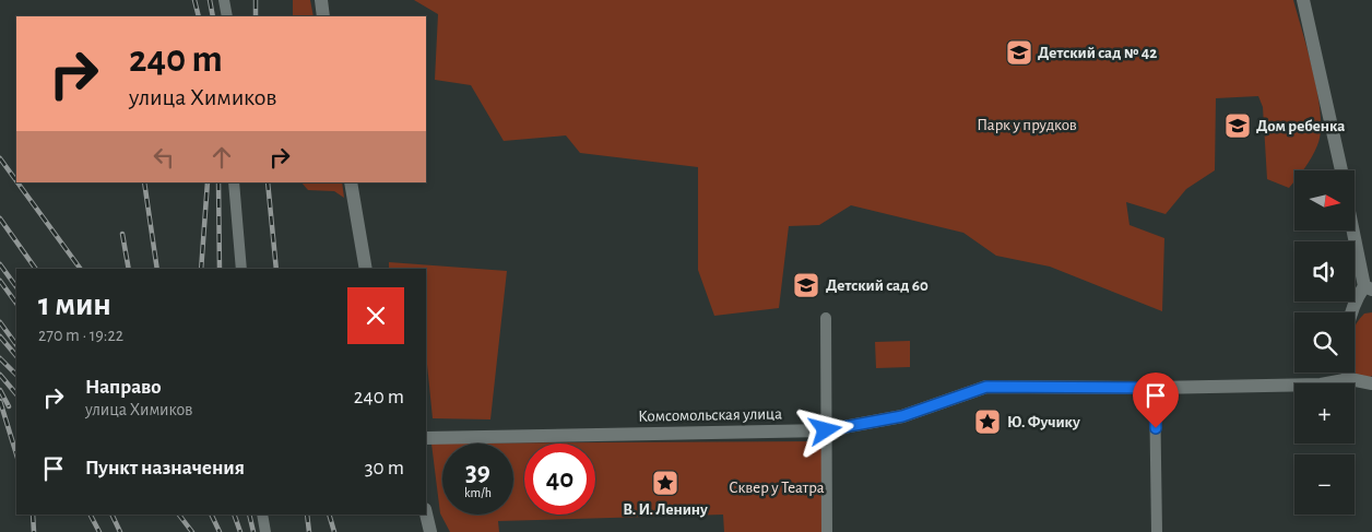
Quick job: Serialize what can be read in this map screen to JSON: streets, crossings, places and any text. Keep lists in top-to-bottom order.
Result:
{
  "streets": {
    "street": ["Комсомольская улица"]
  },
  "parks": ["Парк у прудков", "Сквер у Театра"],
  "places": {
    "school or university": ["Детский сад № 42", "Дом ребенка", "Детский сад 60"],
    "place": ["Ю. Фучику", "В. И. Ленину"]
  },
  "north": "right",
  "page": {
    "turn": ["240 m", "улица Химиков"],
    "map_buttons": ["+", "−"],
    "heading": ["1 мин", "270 m · 19:22"],
    "list": [
      {
        "name": "Направо",
        "note": "улица Химиков",
        "value": "240 m"
      },
      {
        "name": "Пункт назначения",
        "value": "30 m"
      }
    ],
    "speed": "39 km/h",
    "limit": "40"
  }
}
